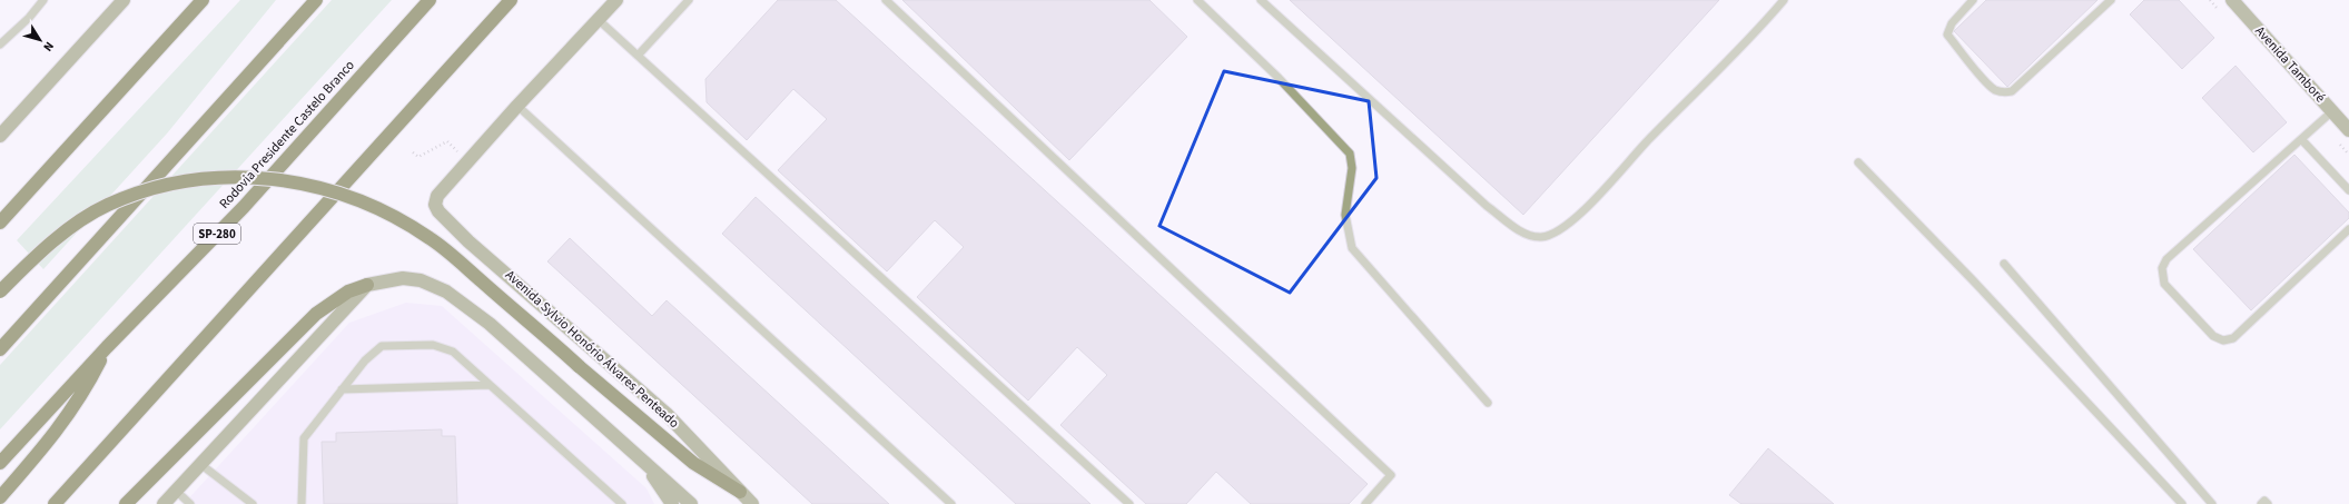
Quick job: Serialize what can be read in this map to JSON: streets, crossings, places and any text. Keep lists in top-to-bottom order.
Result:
{
  "streets": {
    "highway": ["Rodovia Presidente Castelo Branco", "SP-280"],
    "street": ["Avenida Tamboré", "Avenida Sylvio Honório Álvares Penteado"]
  },
  "north": "bottom right"
}
